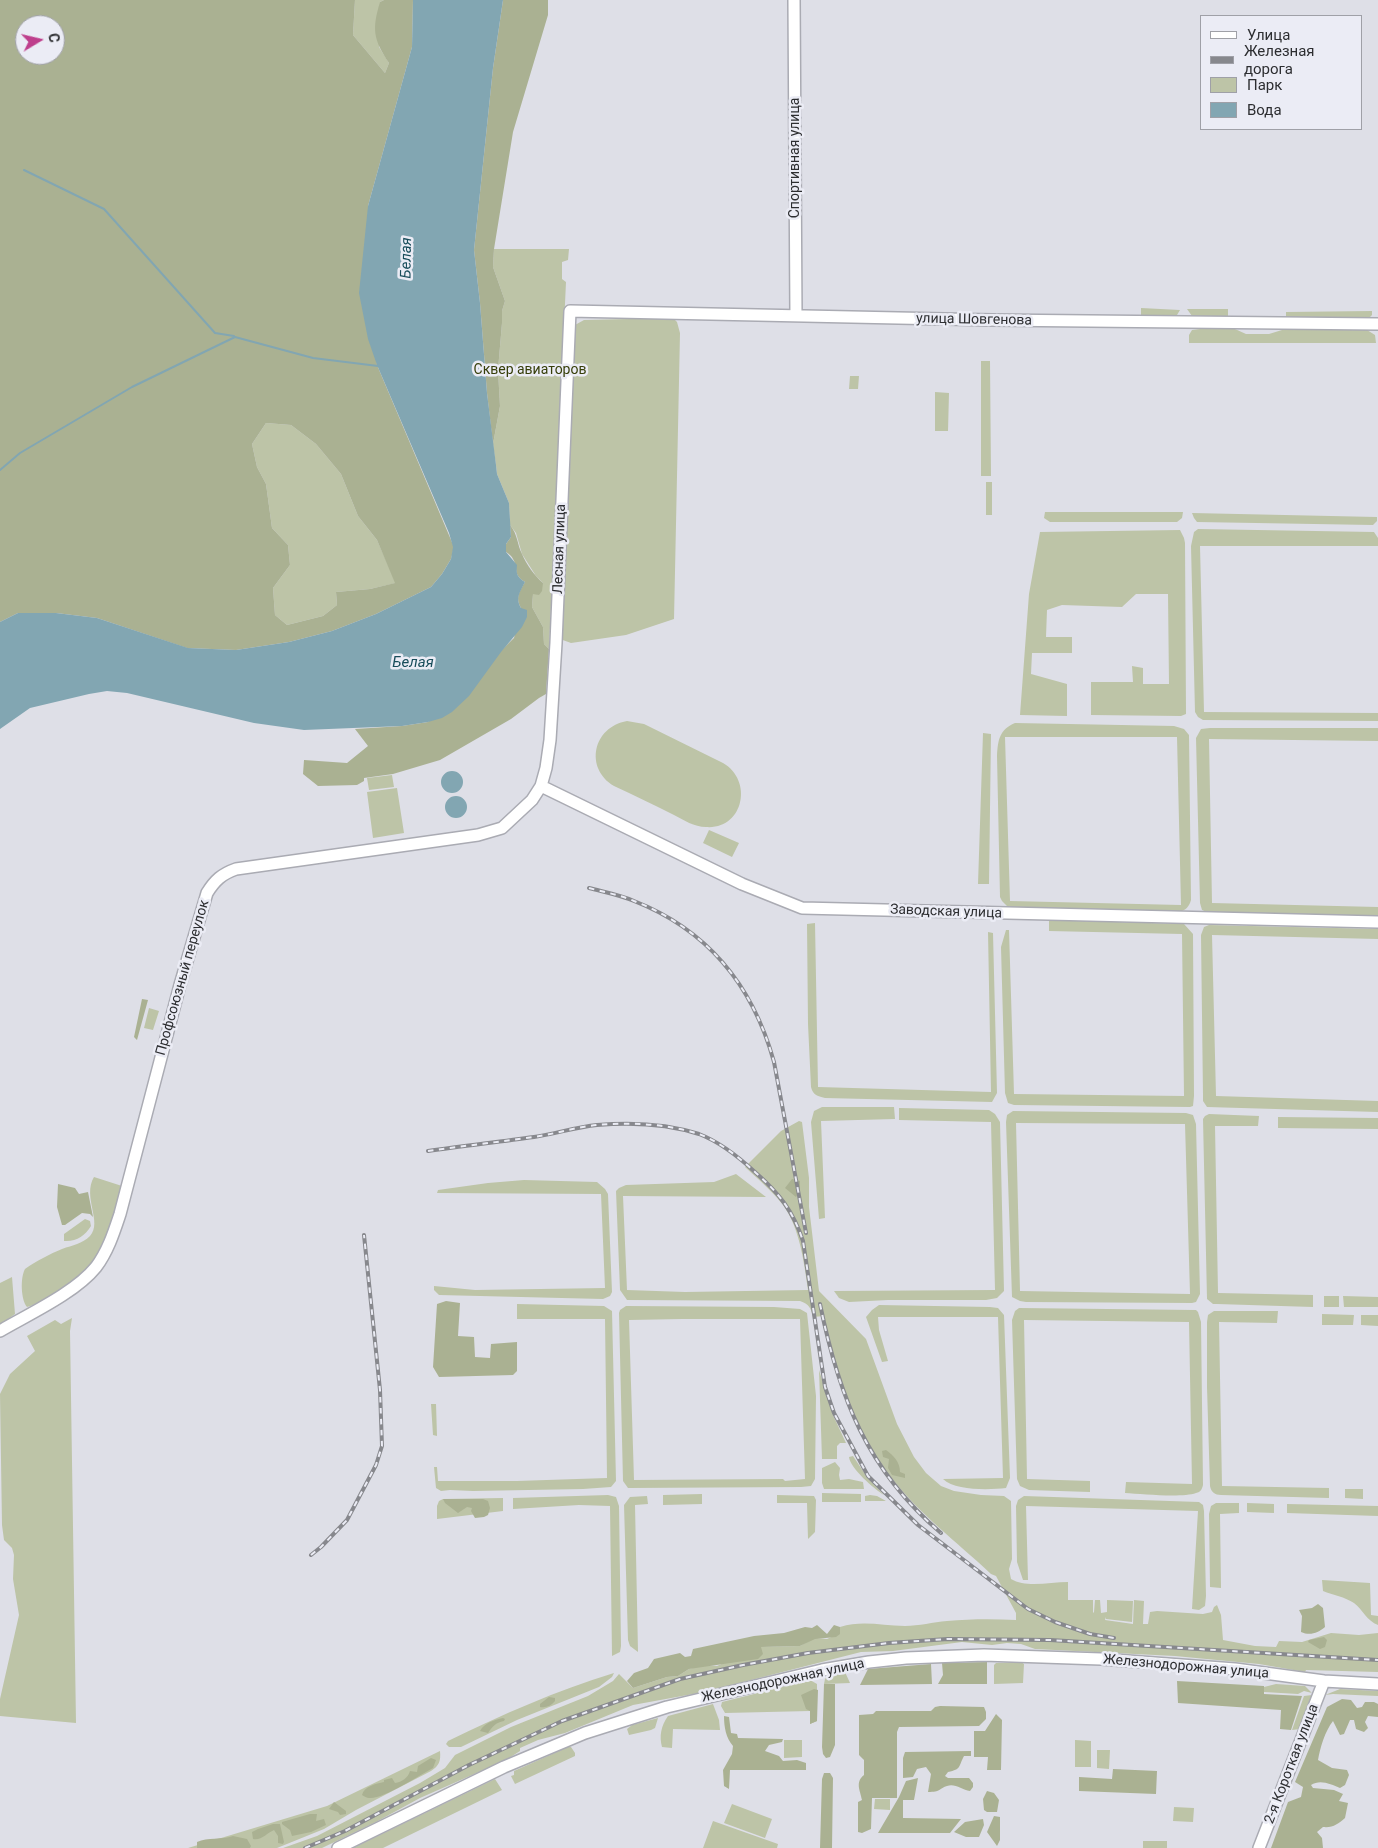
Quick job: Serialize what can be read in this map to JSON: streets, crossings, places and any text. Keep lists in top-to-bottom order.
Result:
{
  "streets": {
    "main road": [
      "Спортивная улица",
      "улица Шовгенова",
      "Лесная улица",
      "Заводская улица",
      "Профсоюзный переулок",
      "Железнодорожная улица",
      "2-я Короткая улица"
    ]
  },
  "crossings": [
    ["Спортивная улица", "улица Шовгенова"],
    ["улица Шовгенова", "Лесная улица"],
    ["Лесная улица", "Заводская улица"],
    ["Лесная улица", "Профсоюзный переулок"],
    ["Заводская улица", "Профсоюзный переулок"],
    ["Железнодорожная улица", "2-я Короткая улица"]
  ],
  "water": ["Белая"],
  "parks": ["Сквер авиаторов"],
  "legend": [
    "Улица",
    "Железная дорога",
    "Парк",
    "Вода"
  ],
  "north": "right"
}
